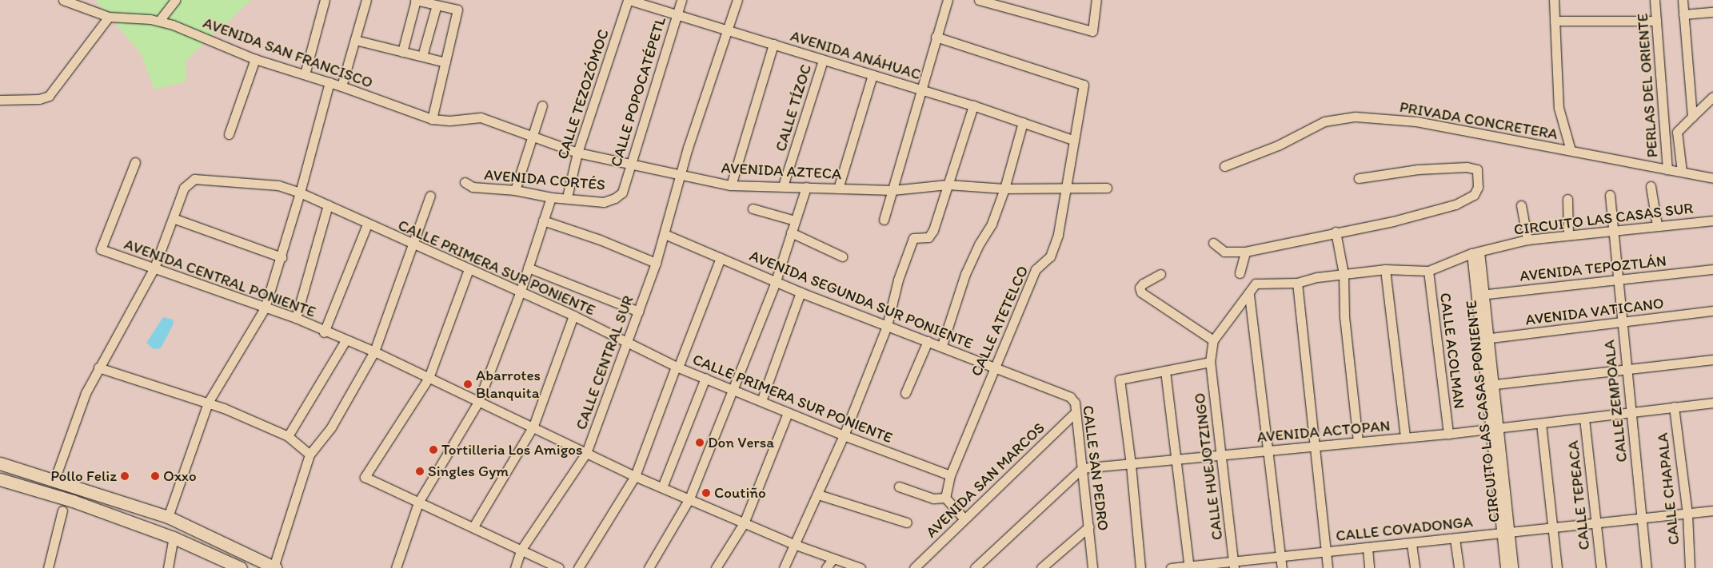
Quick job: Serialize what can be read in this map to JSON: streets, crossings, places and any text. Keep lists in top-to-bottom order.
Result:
{
  "streets": {
    "street": [
      "AVENIDA SAN FRANCISCO",
      "AVENIDA ANÁHUAC",
      "PERLAS DEL ORIENTE",
      "CALLE POPOCATÉPETL",
      "CALLE TEZOZÓMOC",
      "CALLE TÍZOC",
      "PRIVADA CONCRETERA",
      "AVENIDA AZTECA",
      "AVENIDA CORTÉS",
      "CIRCUITO LAS CASAS SUR",
      "CALLE PRIMERA SUR PONIENTE",
      "AVENIDA TEPOZTLÁN",
      "AVENIDA CENTRAL PONIENTE",
      "AVENIDA SEGUNDA SUR PONIENTE",
      "AVENIDA VATICANO",
      "CALLE ATETELCO",
      "CALLE ACOLMAN",
      "CALLE CENTRAL SUR",
      "CALLE ZEMPOALA",
      "CIRCUITO LAS CASAS PONIENTE",
      "AVENIDA ACTOPAN",
      "CALLE HUEJOTZINGO",
      "CALLE SAN PEDRO",
      "AVENIDA SAN MARCOS",
      "CALLE CHAPALA",
      "CALLE TEPEACA",
      "CALLE COVADONGA"
    ]
  },
  "crossings": [
    ["AVENIDA SAN FRANCISCO", "AVENIDA AZTECA"],
    ["AVENIDA ANÁHUAC", "CALLE POPOCATÉPETL"],
    ["AVENIDA ANÁHUAC", "CALLE TEZOZÓMOC"],
    ["AVENIDA ANÁHUAC", "CALLE TÍZOC"],
    ["AVENIDA ANÁHUAC", "CALLE ATETELCO"],
    ["AVENIDA ANÁHUAC", "CALLE CENTRAL SUR"],
    ["PERLAS DEL ORIENTE", "PRIVADA CONCRETERA"],
    ["CALLE POPOCATÉPETL", "AVENIDA AZTECA"],
    ["CALLE POPOCATÉPETL", "AVENIDA CORTÉS"],
    ["CALLE TEZOZÓMOC", "AVENIDA AZTECA"],
    ["CALLE TEZOZÓMOC", "AVENIDA CORTÉS"],
    ["CALLE TÍZOC", "AVENIDA AZTECA"],
    ["AVENIDA AZTECA", "CALLE ATETELCO"],
    ["AVENIDA AZTECA", "CALLE CENTRAL SUR"],
    ["CIRCUITO LAS CASAS SUR", "CALLE ACOLMAN"],
    ["CIRCUITO LAS CASAS SUR", "CALLE ZEMPOALA"],
    ["CIRCUITO LAS CASAS SUR", "CIRCUITO LAS CASAS PONIENTE"],
    ["CIRCUITO LAS CASAS SUR", "CALLE HUEJOTZINGO"],
    ["CALLE PRIMERA SUR PONIENTE", "CALLE ATETELCO"],
    ["CALLE PRIMERA SUR PONIENTE", "CALLE CENTRAL SUR"],
    ["AVENIDA TEPOZTLÁN", "CALLE ZEMPOALA"],
    ["AVENIDA TEPOZTLÁN", "CIRCUITO LAS CASAS PONIENTE"],
    ["AVENIDA CENTRAL PONIENTE", "CALLE CENTRAL SUR"],
    ["AVENIDA SEGUNDA SUR PONIENTE", "CALLE ATETELCO"],
    ["AVENIDA SEGUNDA SUR PONIENTE", "CALLE CENTRAL SUR"],
    ["AVENIDA SEGUNDA SUR PONIENTE", "CALLE SAN PEDRO"],
    ["AVENIDA VATICANO", "CALLE ZEMPOALA"],
    ["AVENIDA VATICANO", "CIRCUITO LAS CASAS PONIENTE"],
    ["CALLE ACOLMAN", "AVENIDA ACTOPAN"],
    ["CALLE ZEMPOALA", "AVENIDA ACTOPAN"],
    ["CALLE ZEMPOALA", "CALLE COVADONGA"],
    ["CIRCUITO LAS CASAS PONIENTE", "AVENIDA ACTOPAN"],
    ["CIRCUITO LAS CASAS PONIENTE", "CALLE COVADONGA"],
    ["AVENIDA ACTOPAN", "CALLE HUEJOTZINGO"],
    ["AVENIDA ACTOPAN", "CALLE SAN PEDRO"],
    ["AVENIDA ACTOPAN", "CALLE CHAPALA"],
    ["AVENIDA ACTOPAN", "CALLE TEPEACA"],
    ["CALLE HUEJOTZINGO", "CALLE COVADONGA"],
    ["CALLE SAN PEDRO", "AVENIDA SAN MARCOS"],
    ["CALLE CHAPALA", "CALLE COVADONGA"],
    ["CALLE TEPEACA", "CALLE COVADONGA"]
  ],
  "places": [
    "Abarrotes Blanquita",
    "Don Versa",
    "Tortilleria Los Amigos",
    "Singles Gym",
    "Pollo Feliz",
    "Oxxo",
    "Coutiño"
  ]
}
